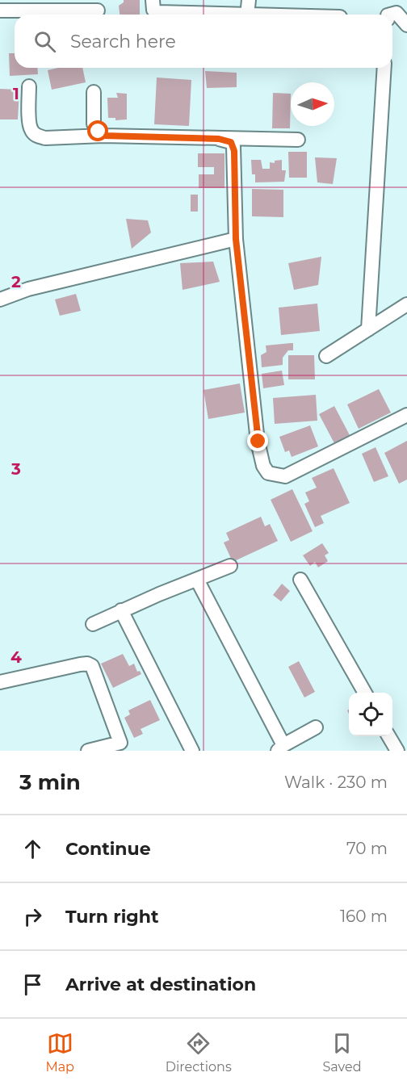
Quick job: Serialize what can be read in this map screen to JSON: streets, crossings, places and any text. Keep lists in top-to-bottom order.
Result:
{
  "north": "right",
  "page": {
    "search": "Search here",
    "heading": ["3 min", "Walk · 230 m"],
    "list": [
      ["Continue", "70 m"],
      ["Turn right", "160 m"],
      "Arrive at destination"
    ],
    "nav": ["Map", "Directions", "Saved"]
  },
  "grid": {
    "rows": [
      "1",
      "2",
      "3",
      "4"
    ]
  }
}
